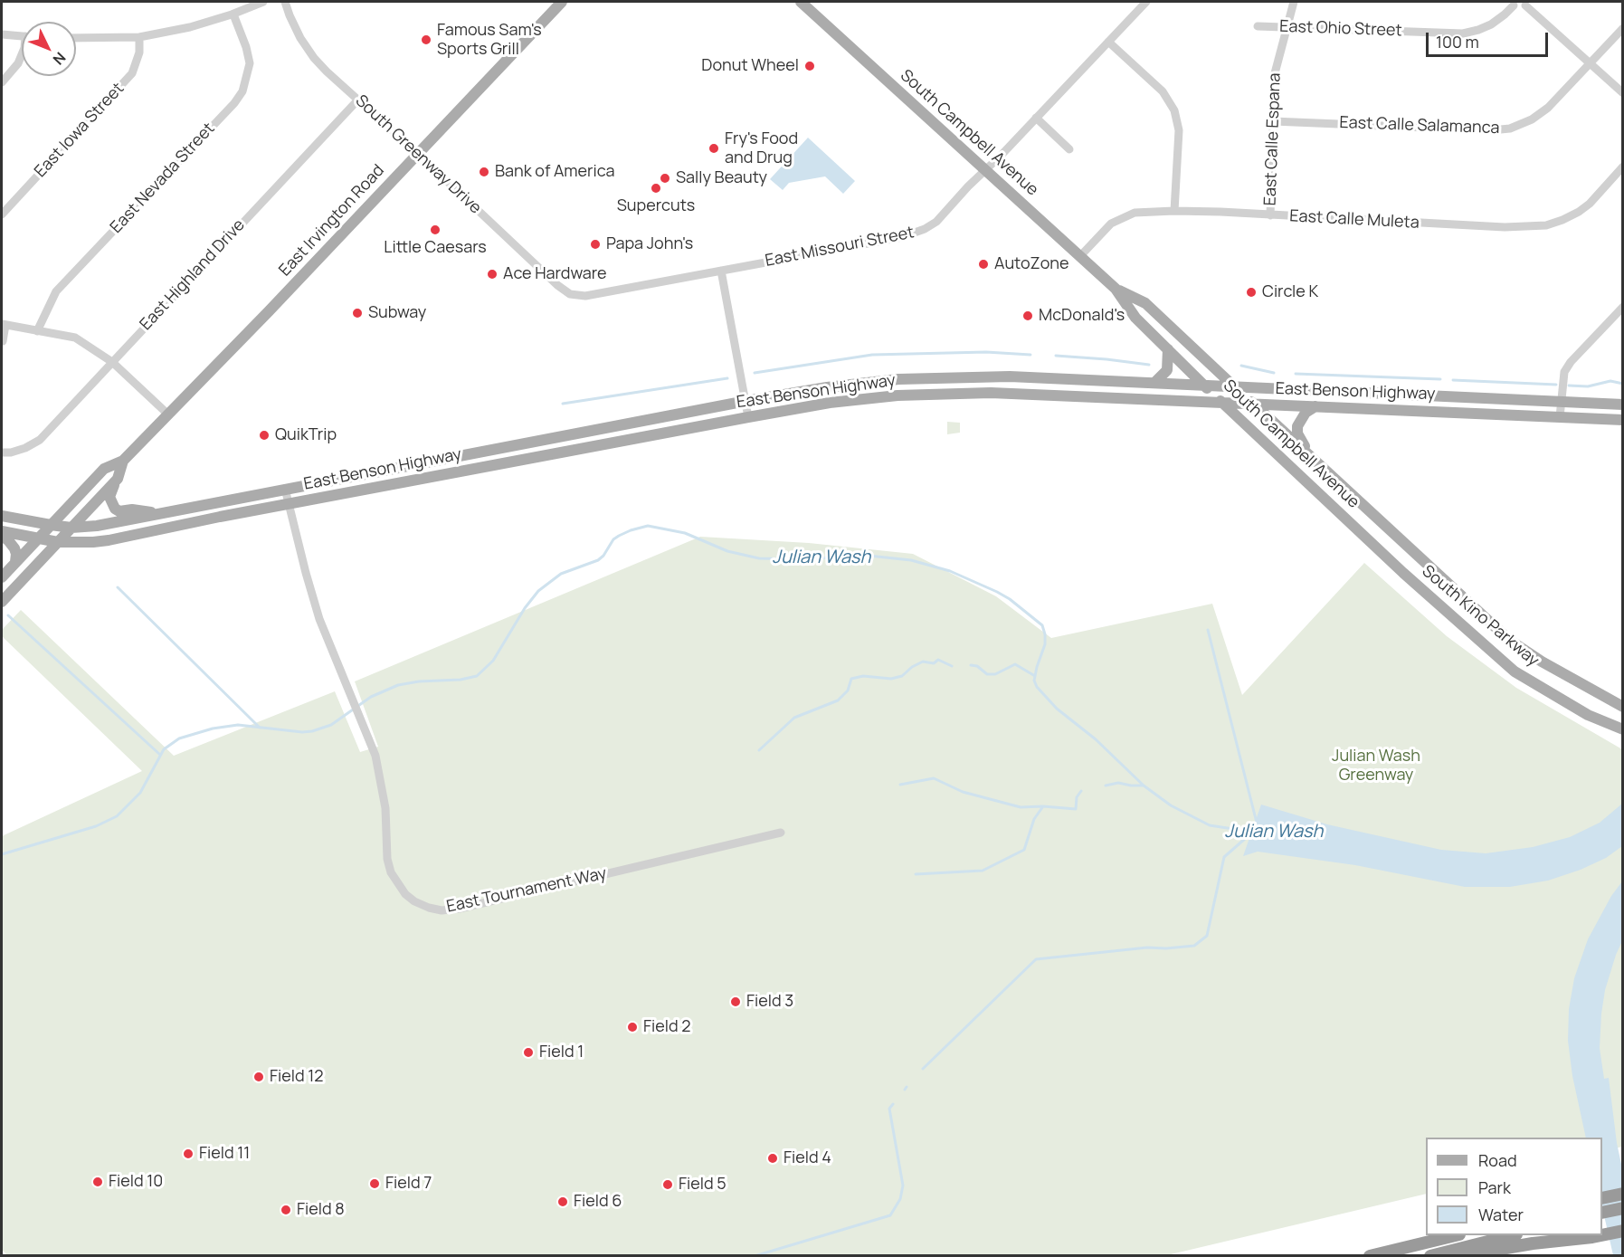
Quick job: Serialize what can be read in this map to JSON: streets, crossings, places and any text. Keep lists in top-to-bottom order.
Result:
{
  "streets": {
    "main road": [
      "South Campbell Avenue",
      "East Irvington Road",
      "East Benson Highway",
      "South Kino Parkway"
    ],
    "street": [
      "East Ohio Street",
      "East Calle Salamanca",
      "East Iowa Street",
      "East Calle Espana",
      "South Greenway Drive",
      "East Nevada Street",
      "East Calle Muleta",
      "East Missouri Street",
      "East Highland Drive",
      "East Tournament Way"
    ]
  },
  "crossings": [
    ["East Ohio Street", "East Calle Espana"],
    ["East Calle Salamanca", "East Calle Espana"],
    ["South Campbell Avenue", "East Calle Muleta"],
    ["South Campbell Avenue", "East Missouri Street"],
    ["South Campbell Avenue", "East Benson Highway"],
    ["South Campbell Avenue", "South Kino Parkway"],
    ["East Calle Espana", "East Calle Muleta"],
    ["South Greenway Drive", "East Irvington Road"],
    ["South Greenway Drive", "East Missouri Street"],
    ["South Greenway Drive", "East Highland Drive"],
    ["East Irvington Road", "East Benson Highway"],
    ["East Benson Highway", "East Tournament Way"]
  ],
  "water": ["Julian Wash"],
  "parks": ["Julian Wash Greenway"],
  "places": [
    "Famous Sam's Sports Grill",
    "Donut Wheel",
    "Fry's Food and Drug",
    "Bank of America",
    "Sally Beauty",
    "Supercuts",
    "Little Caesars",
    "Papa John's",
    "AutoZone",
    "Ace Hardware",
    "Circle K",
    "Subway",
    "McDonald's",
    "QuikTrip",
    "Field 3",
    "Field 2",
    "Field 1",
    "Field 12",
    "Field 11",
    "Field 4",
    "Field 10",
    "Field 7",
    "Field 5",
    "Field 6",
    "Field 8"
  ],
  "legend": ["Road", "Park", "Water"],
  "scale_bar": "100 m",
  "north": "bottom right"
}
